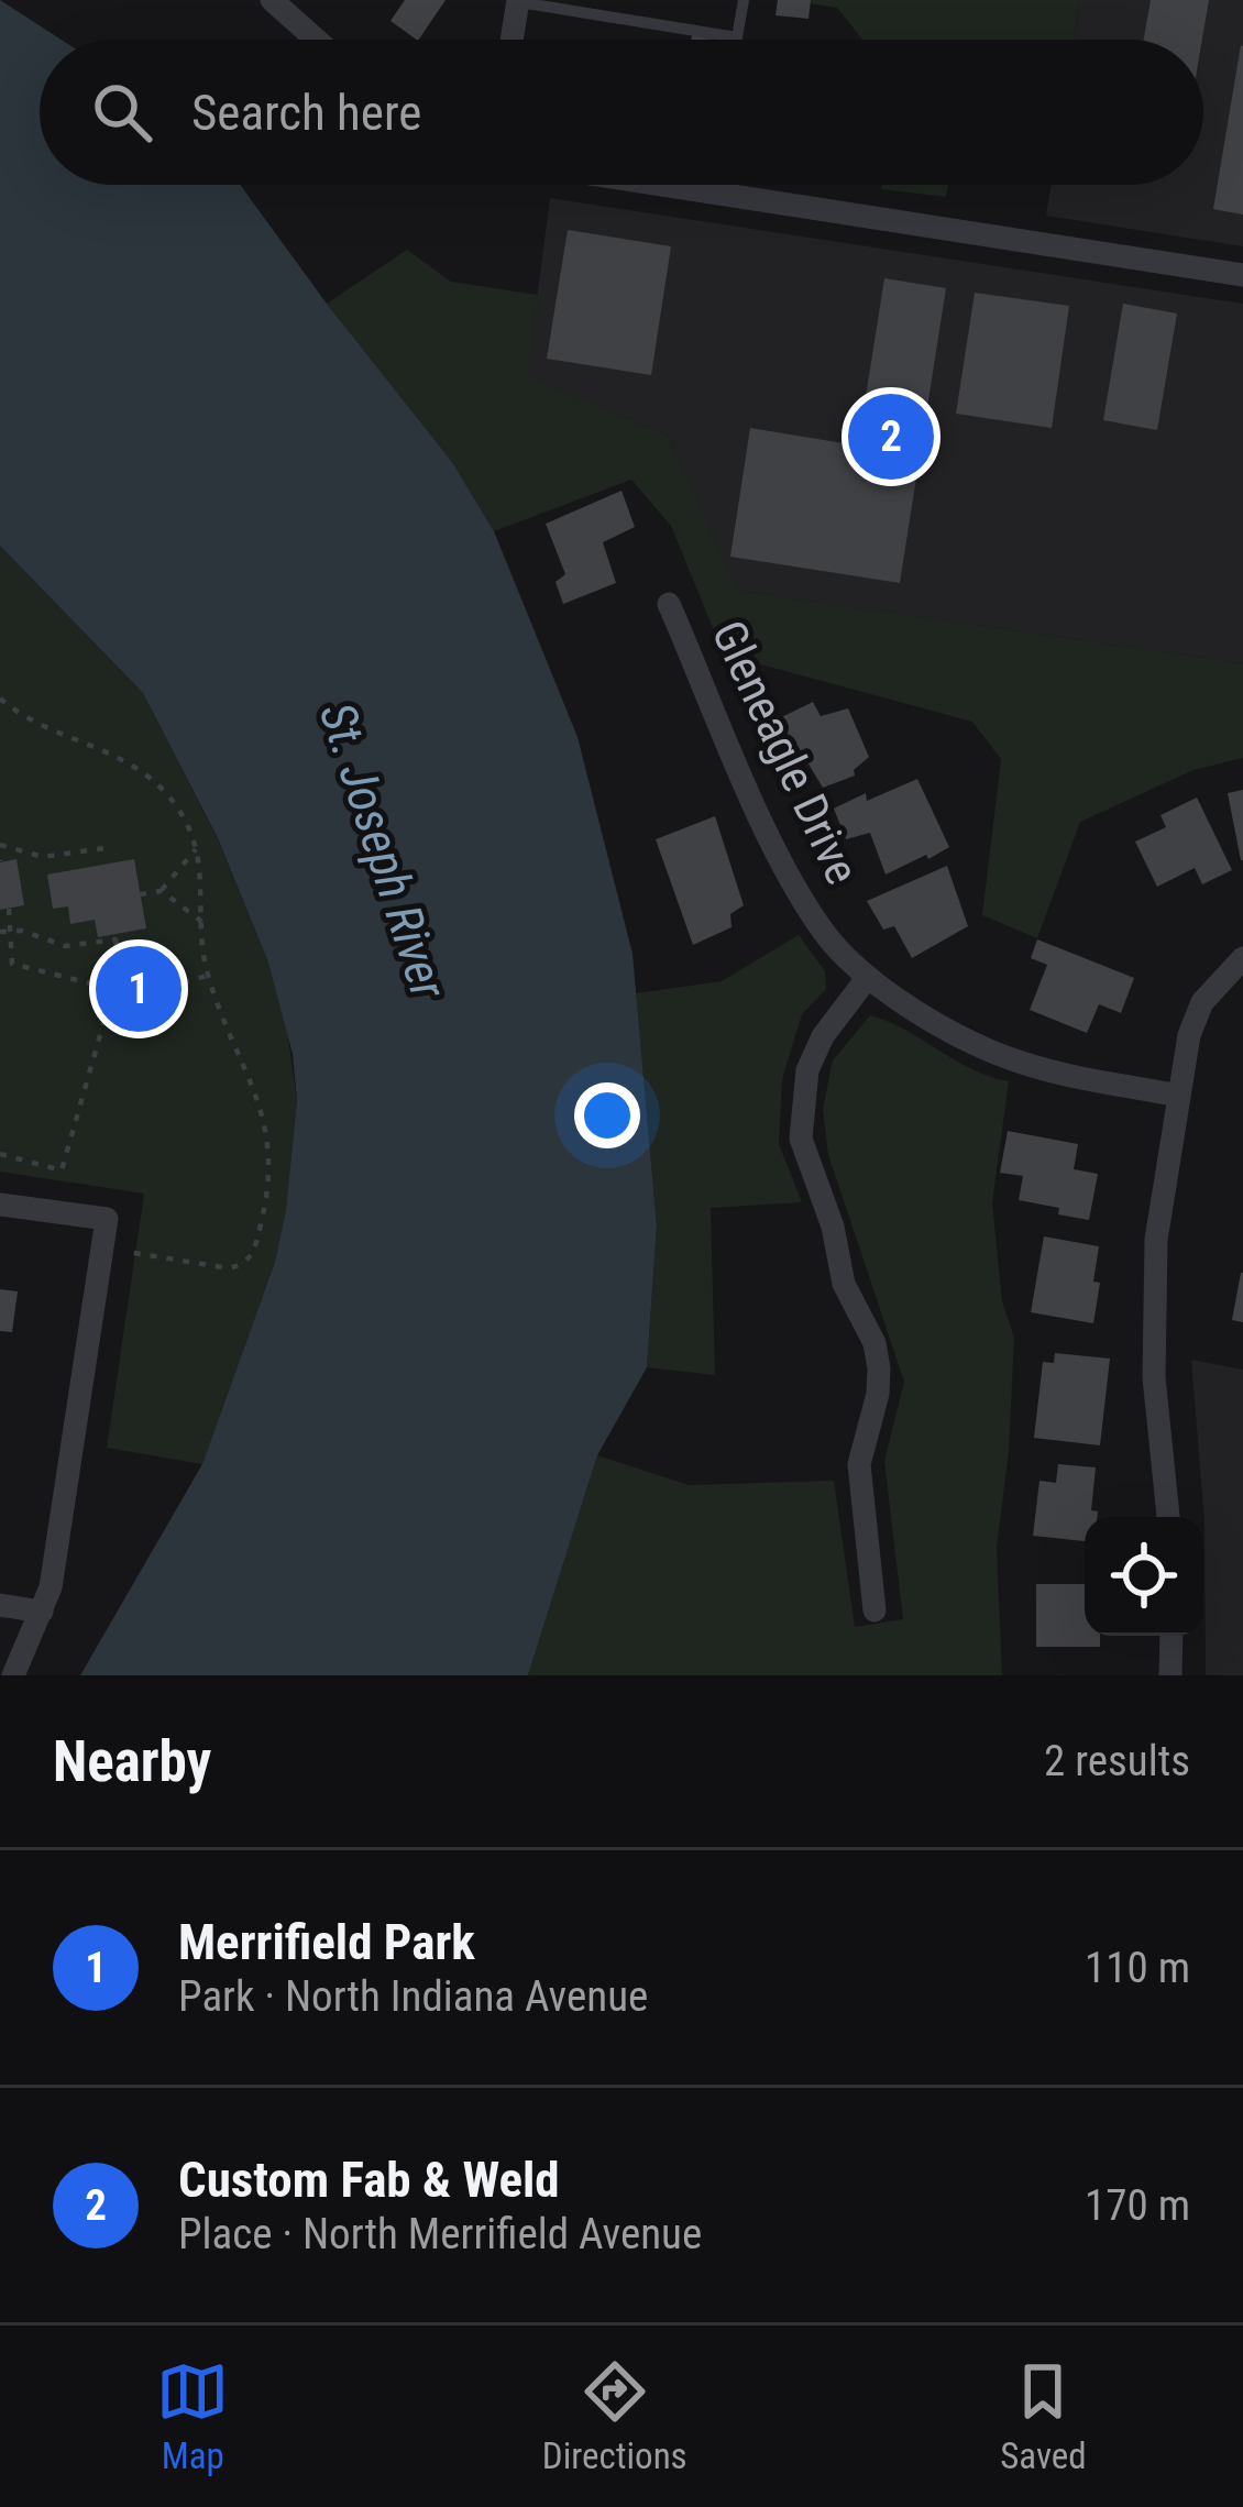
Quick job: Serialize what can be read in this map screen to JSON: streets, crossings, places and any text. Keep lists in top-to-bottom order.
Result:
{
  "streets": {
    "street": ["Gleneagle Drive"]
  },
  "water": ["St. Joseph River"],
  "page": {
    "search": "Search here",
    "pins": ["2", "1"],
    "heading": ["Nearby", "2 results"],
    "list": [
      {
        "mark": "1",
        "name": "Merrifield Park",
        "note": "Park · North Indiana Avenue",
        "value": "110 m"
      },
      {
        "mark": "2",
        "name": "Custom Fab & Weld",
        "note": "Place · North Merrifield Avenue",
        "value": "170 m"
      }
    ],
    "nav": ["Map", "Directions", "Saved"]
  }
}
